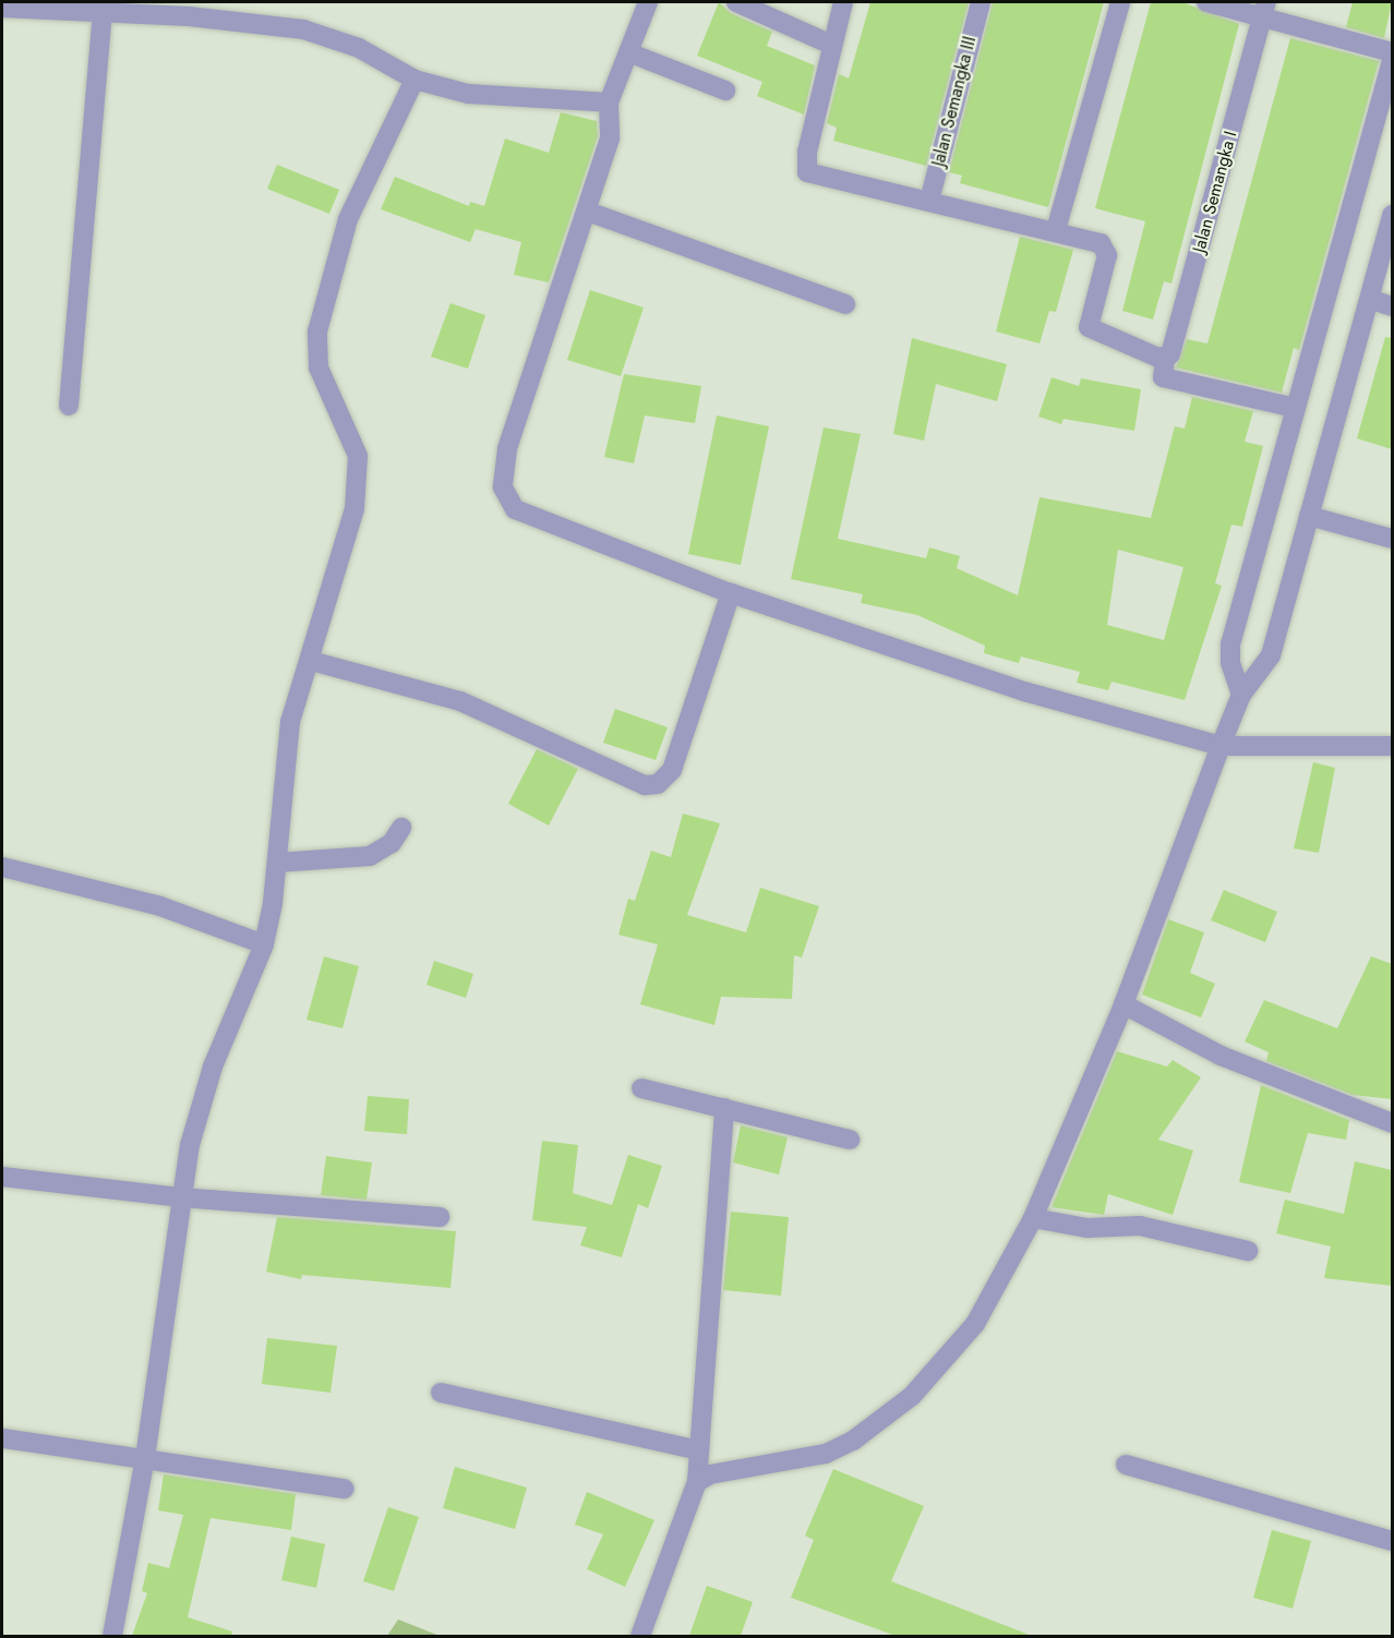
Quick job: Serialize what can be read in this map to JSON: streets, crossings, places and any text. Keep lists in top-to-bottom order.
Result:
{
  "streets": {
    "street": ["Jalan Semangka III", "Jalan Semangka I"]
  }
}
